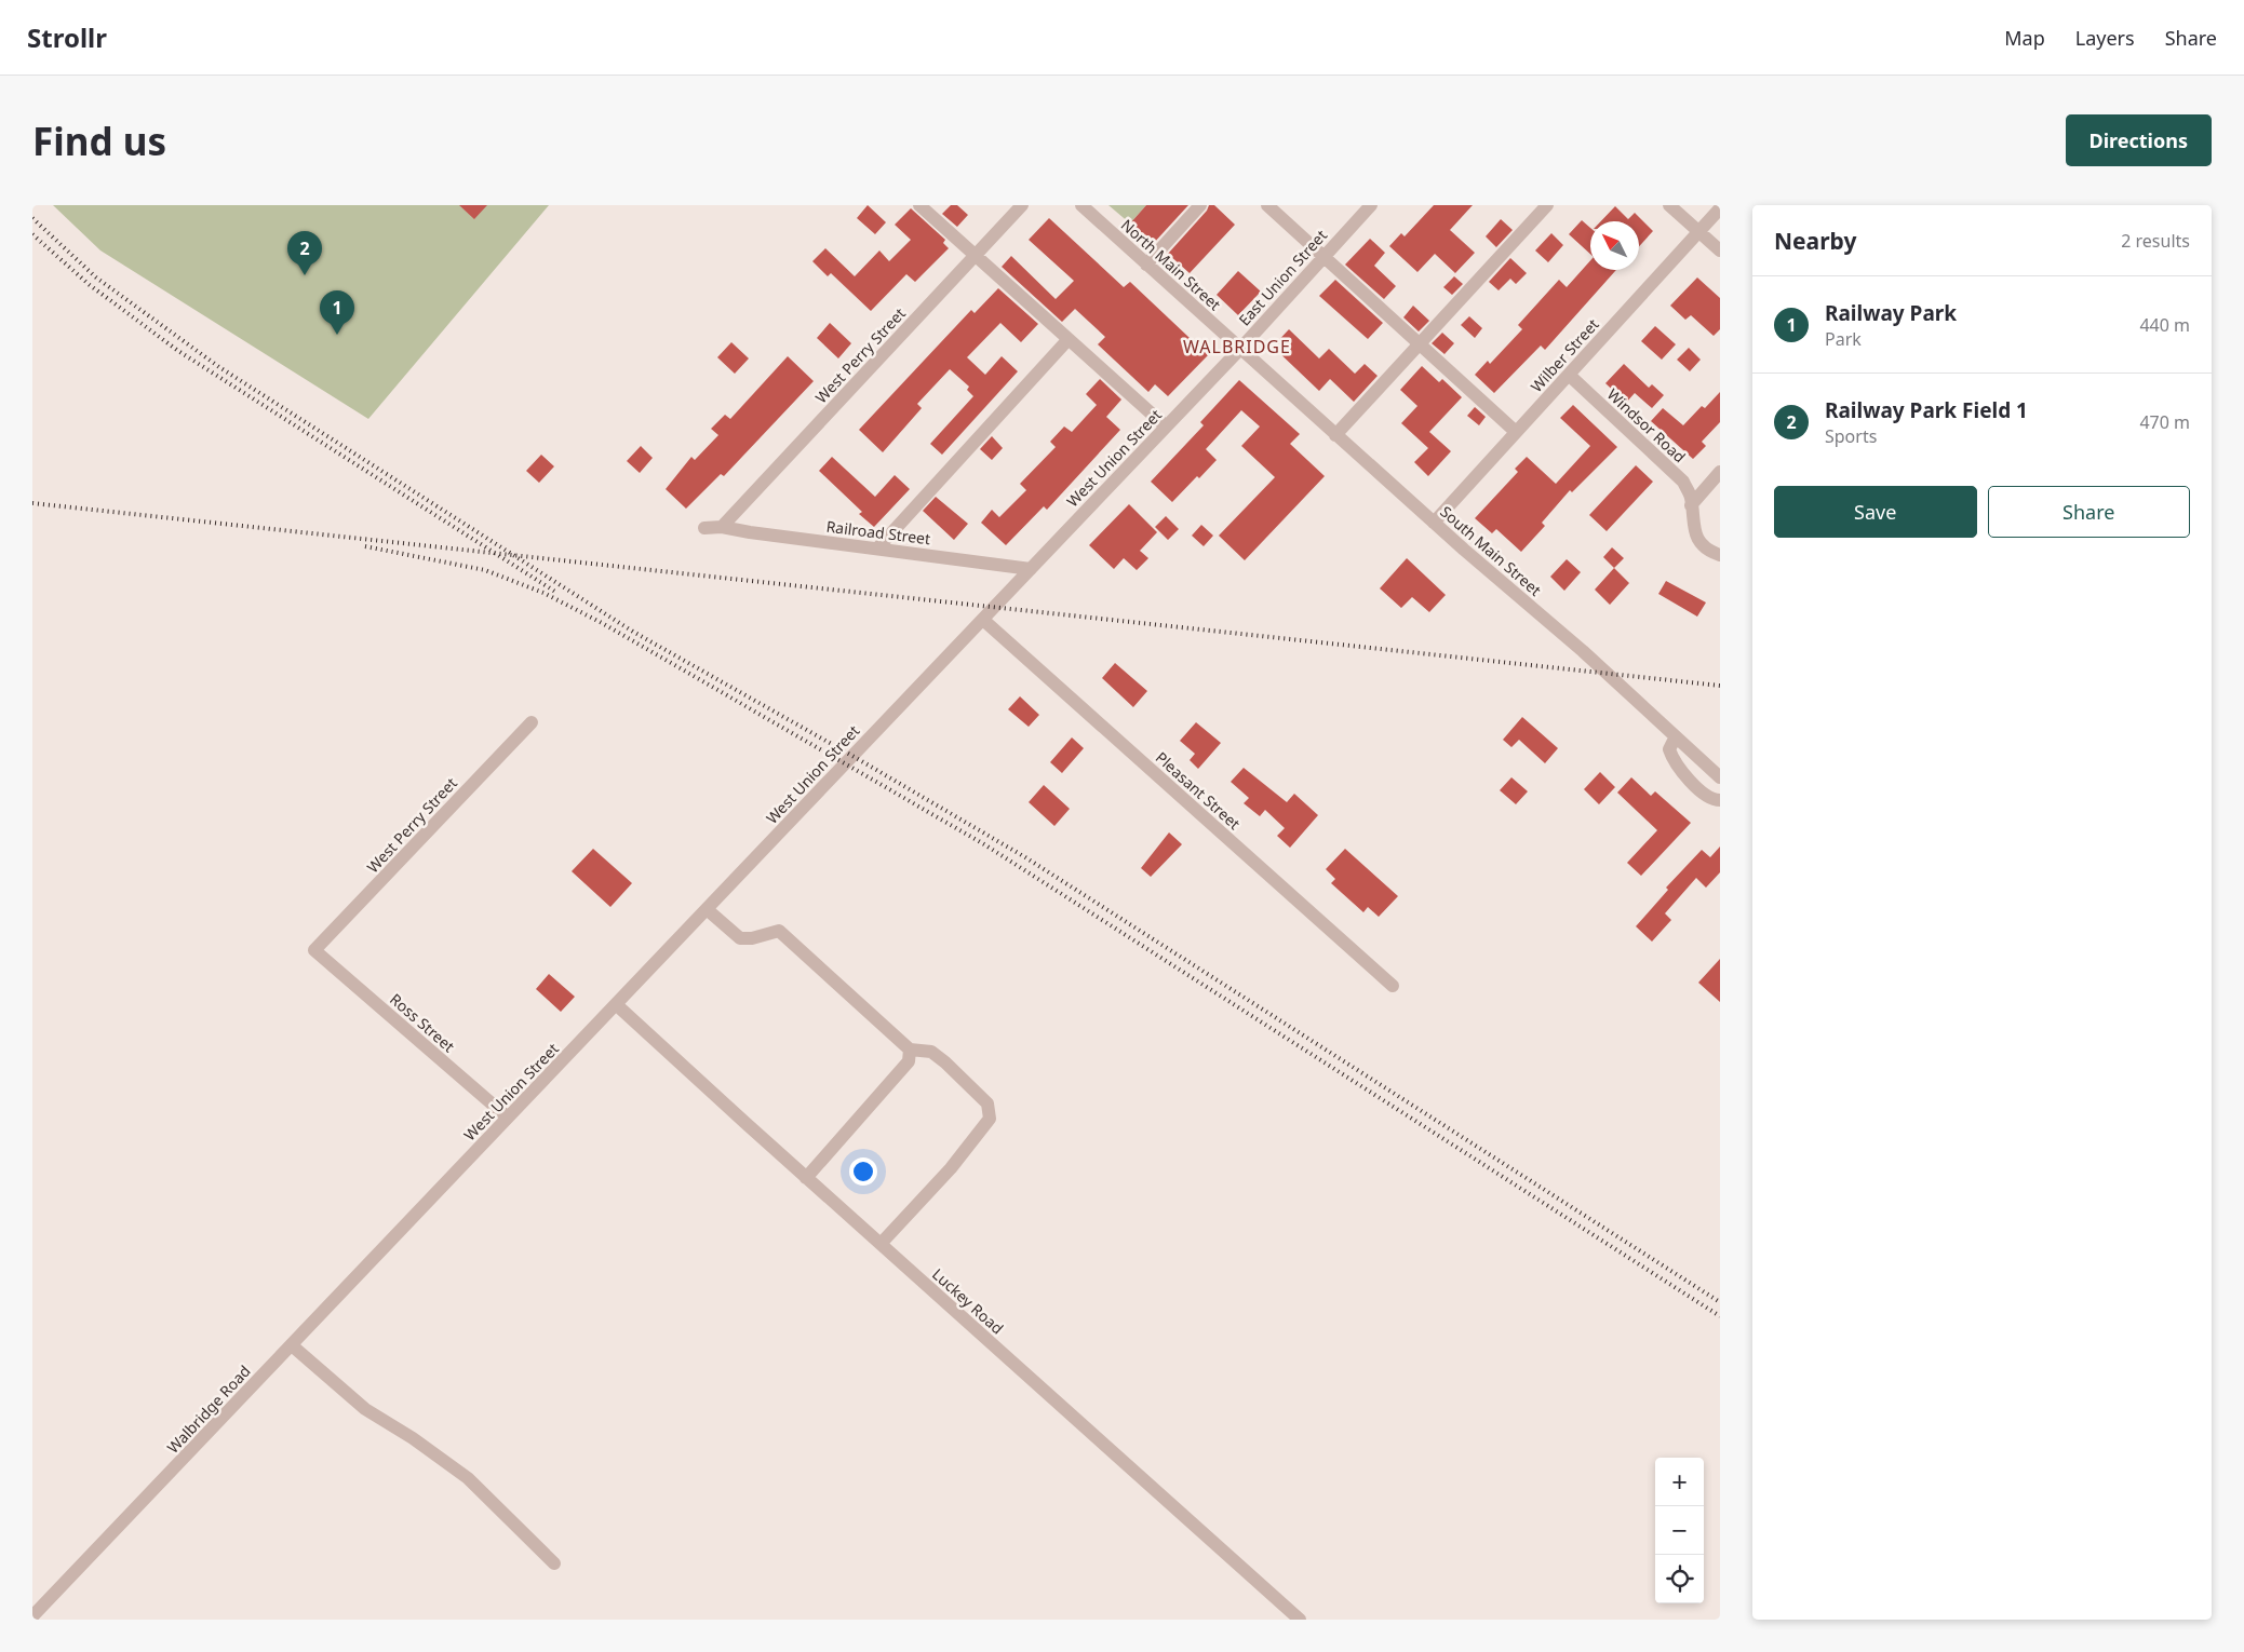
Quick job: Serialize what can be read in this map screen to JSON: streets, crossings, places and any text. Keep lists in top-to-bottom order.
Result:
{
  "streets": {
    "street": [
      "North Main Street",
      "East Union Street",
      "West Perry Street",
      "Wilber Street",
      "Windsor Road",
      "West Union Street",
      "Railroad Street",
      "South Main Street",
      "Pleasant Street",
      "Ross Street",
      "Luckey Road",
      "Walbridge Road"
    ]
  },
  "crossings": [
    ["North Main Street", "East Union Street"],
    ["North Main Street", "West Union Street"],
    ["North Main Street", "South Main Street"],
    ["East Union Street", "West Union Street"],
    ["East Union Street", "South Main Street"],
    ["West Perry Street", "Railroad Street"],
    ["West Perry Street", "Ross Street"],
    ["Wilber Street", "Windsor Road"],
    ["Wilber Street", "South Main Street"],
    ["West Union Street", "Railroad Street"],
    ["West Union Street", "South Main Street"],
    ["West Union Street", "Pleasant Street"],
    ["West Union Street", "Ross Street"],
    ["West Union Street", "Luckey Road"],
    ["West Union Street", "Walbridge Road"]
  ],
  "districts": ["WALBRIDGE"],
  "north": "top left",
  "page": {
    "header": "Strollr",
    "nav": ["Map", "Layers", "Share"],
    "buttons": [
      "Directions",
      ["Save", "Share"]
    ],
    "title": "Find us",
    "heading": ["Nearby", "2 results"],
    "pins": ["2", "1"],
    "list": [
      {
        "mark": "1",
        "name": "Railway Park",
        "note": "Park",
        "value": "440 m"
      },
      {
        "mark": "2",
        "name": "Railway Park Field 1",
        "note": "Sports",
        "value": "470 m"
      }
    ],
    "map_buttons": ["+", "−"]
  }
}
